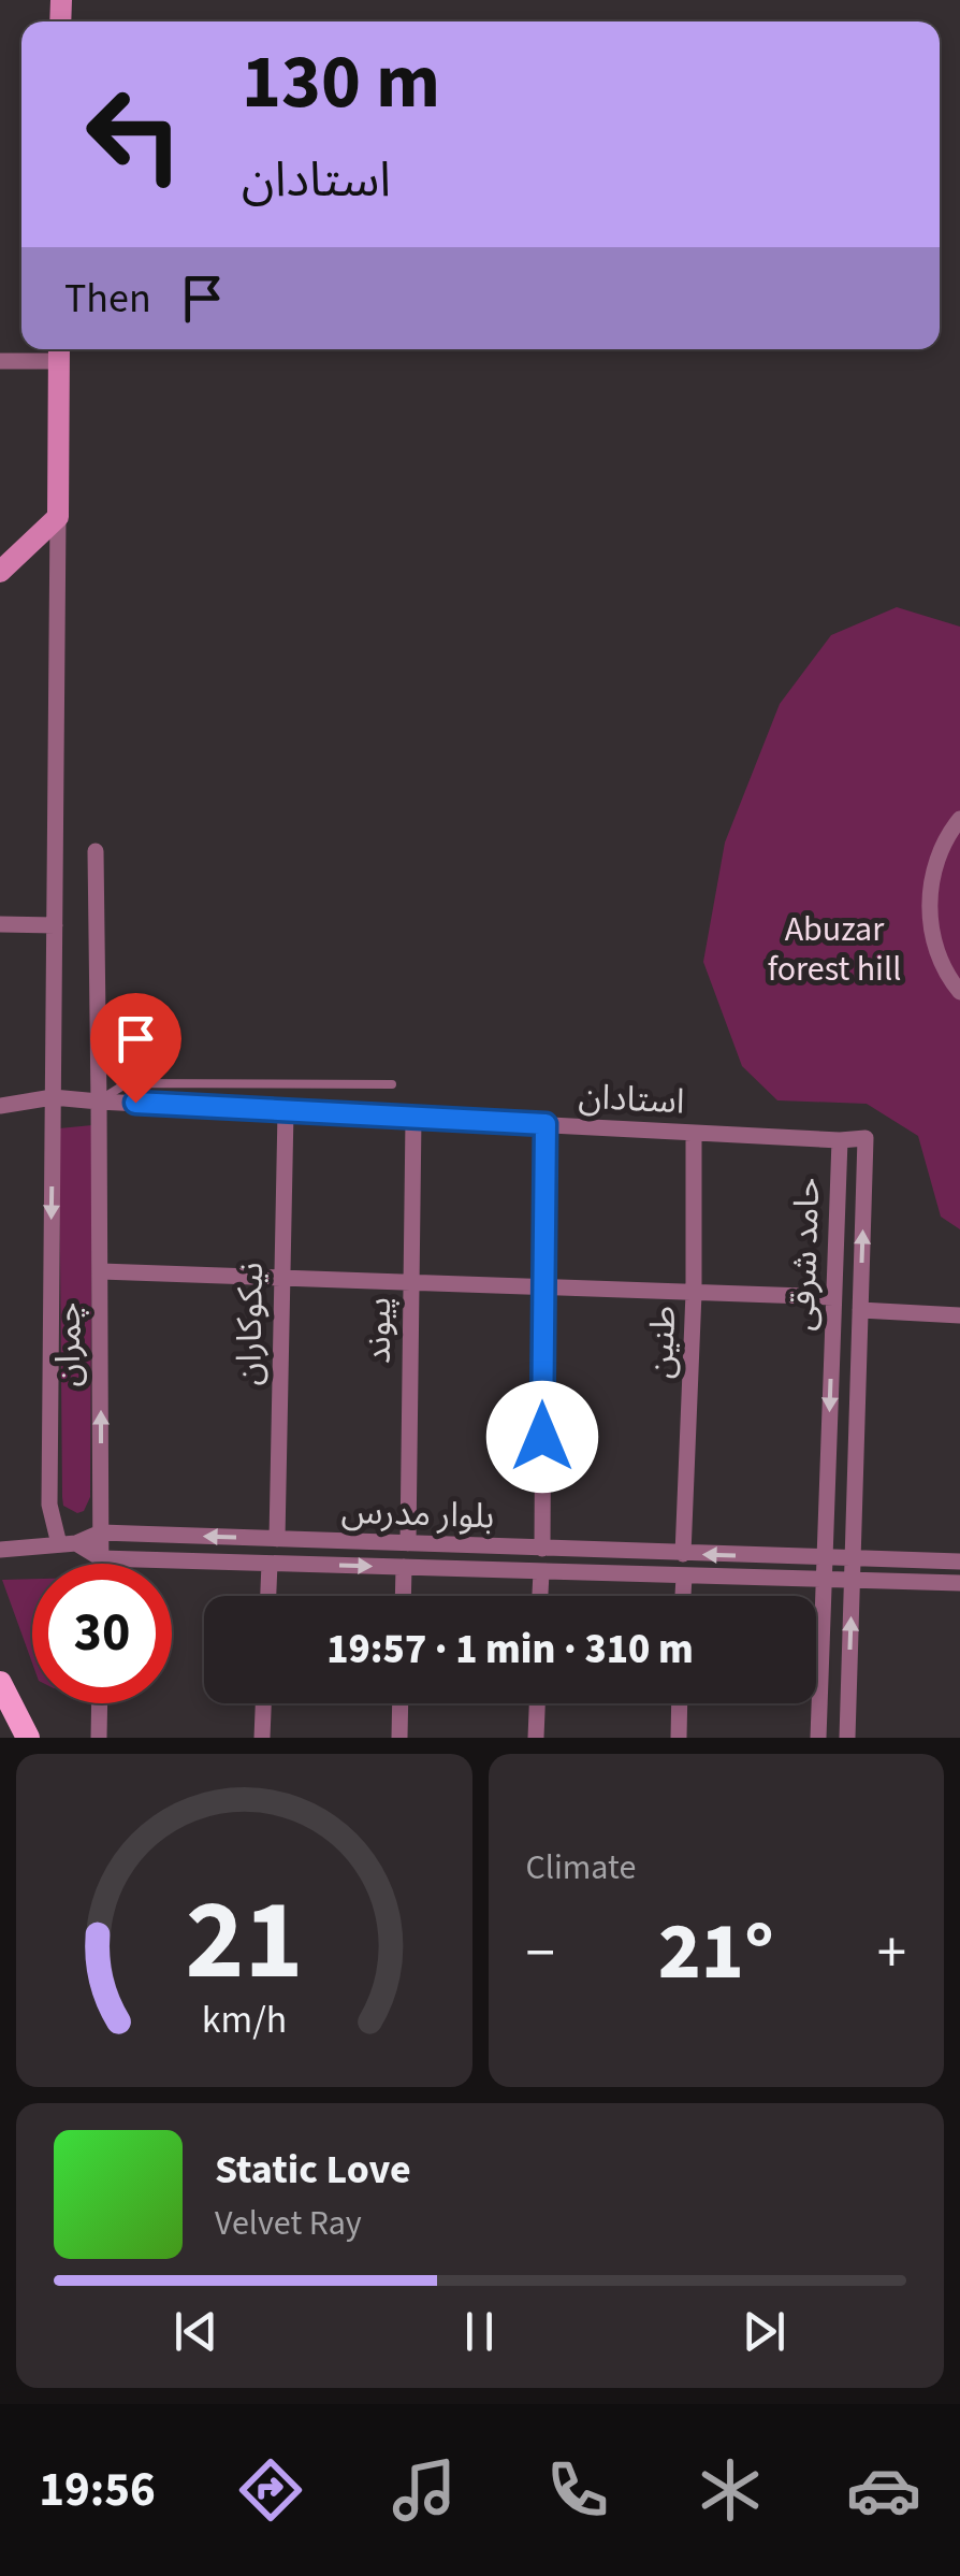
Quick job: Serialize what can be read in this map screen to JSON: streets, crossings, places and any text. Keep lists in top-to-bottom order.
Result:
{
  "streets": {
    "street": [
      "استادان",
      "حامد شرقی",
      "نیکوکاران",
      "پیوند",
      "طنین",
      "چمران",
      "بلوار مدرس"
    ]
  },
  "crossings": [
    ["استادان", "حامد شرقی"],
    ["استادان", "نیکوکاران"],
    ["استادان", "پیوند"],
    ["استادان", "طنین"],
    ["استادان", "چمران"],
    ["حامد شرقی", "بلوار مدرس"],
    ["نیکوکاران", "بلوار مدرس"],
    ["پیوند", "بلوار مدرس"],
    ["طنین", "بلوار مدرس"],
    ["چمران", "بلوار مدرس"]
  ],
  "parks": ["Abuzar forest hill"],
  "page": {
    "turn": ["130 m", "استادان"],
    "then": "Then",
    "limit": "30",
    "trip": "19:57 · 1 min · 310 m",
    "tile": "Climate",
    "heat": ["−", "21°", "+"],
    "song": ["Static Love", "Velvet Ray"],
    "tabs": "19:56",
    "gauge": ["21", "km/h"]
  }
}
